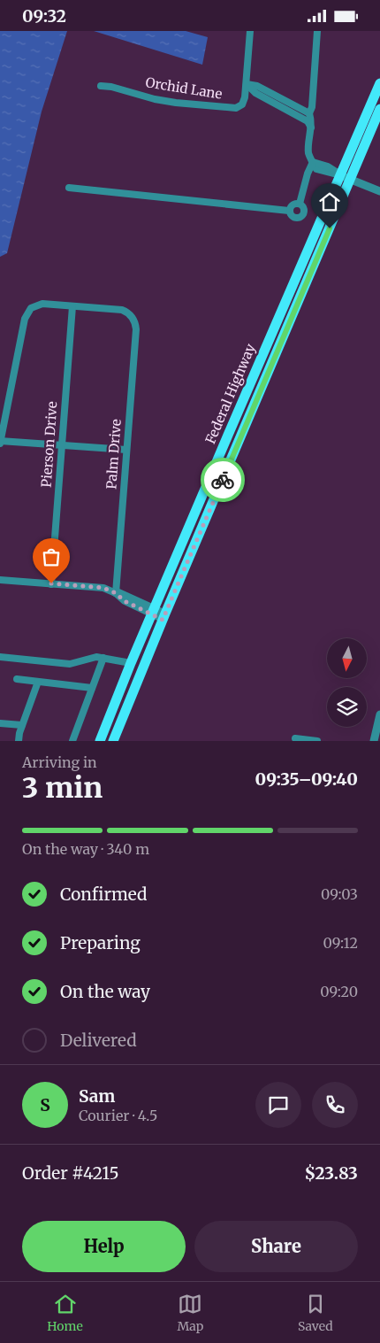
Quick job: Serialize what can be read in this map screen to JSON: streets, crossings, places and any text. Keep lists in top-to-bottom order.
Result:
{
  "streets": {
    "main road": ["Federal Highway"],
    "street": ["Orchid Lane", "Pierson Drive", "Palm Drive"]
  },
  "crossings": [
    ["Pierson Drive", "Palm Drive"]
  ],
  "north": "bottom",
  "page": {
    "status": "09:32",
    "heading": ["3 min", "Arriving in", "09:35–09:40"],
    "panel": [
      "Sam",
      "Courier · 4.5",
      "Order #4215",
      "$23.83"
    ],
    "bar": "On the way · 340 m",
    "list": [
      ["Confirmed", "09:03"],
      ["Preparing", "09:12"],
      ["On the way", "09:20"],
      "Delivered"
    ],
    "round": "S",
    "buttons": ["Help", "Share"],
    "tabs": ["Home", "Map", "Saved"]
  }
}
